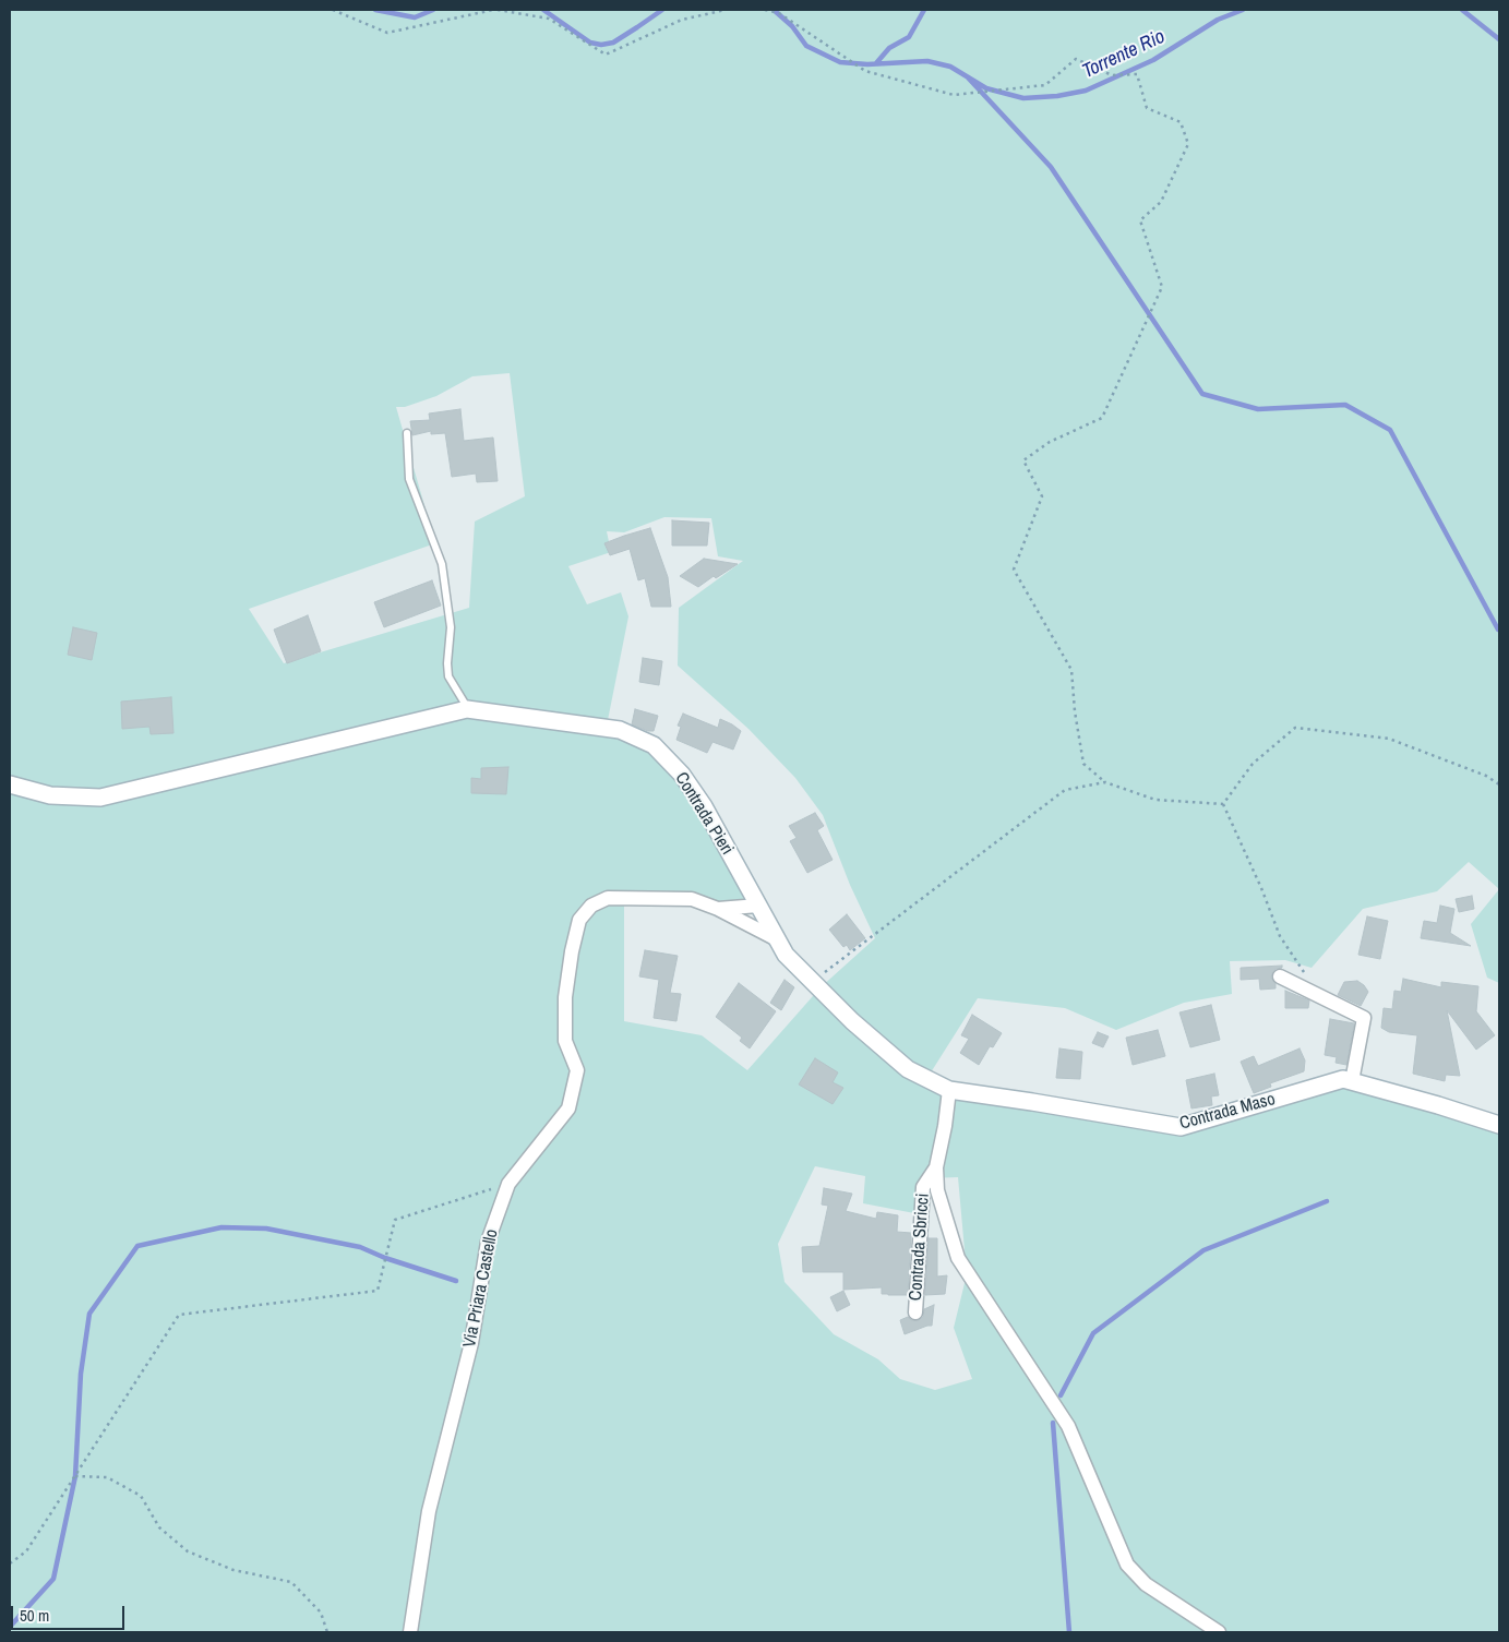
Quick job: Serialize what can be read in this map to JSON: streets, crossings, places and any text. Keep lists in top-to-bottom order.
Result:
{
  "streets": {
    "street": [
      "Contrada Pieri",
      "Contrada Maso",
      "Contrada Sbricci",
      "Via Priara Castello"
    ]
  },
  "crossings": [
    ["Contrada Pieri", "Contrada Maso"],
    ["Contrada Pieri", "Via Priara Castello"],
    ["Contrada Maso", "Contrada Sbricci"]
  ],
  "water": ["Torrente Rio"],
  "scale_bar": "50 m"
}
